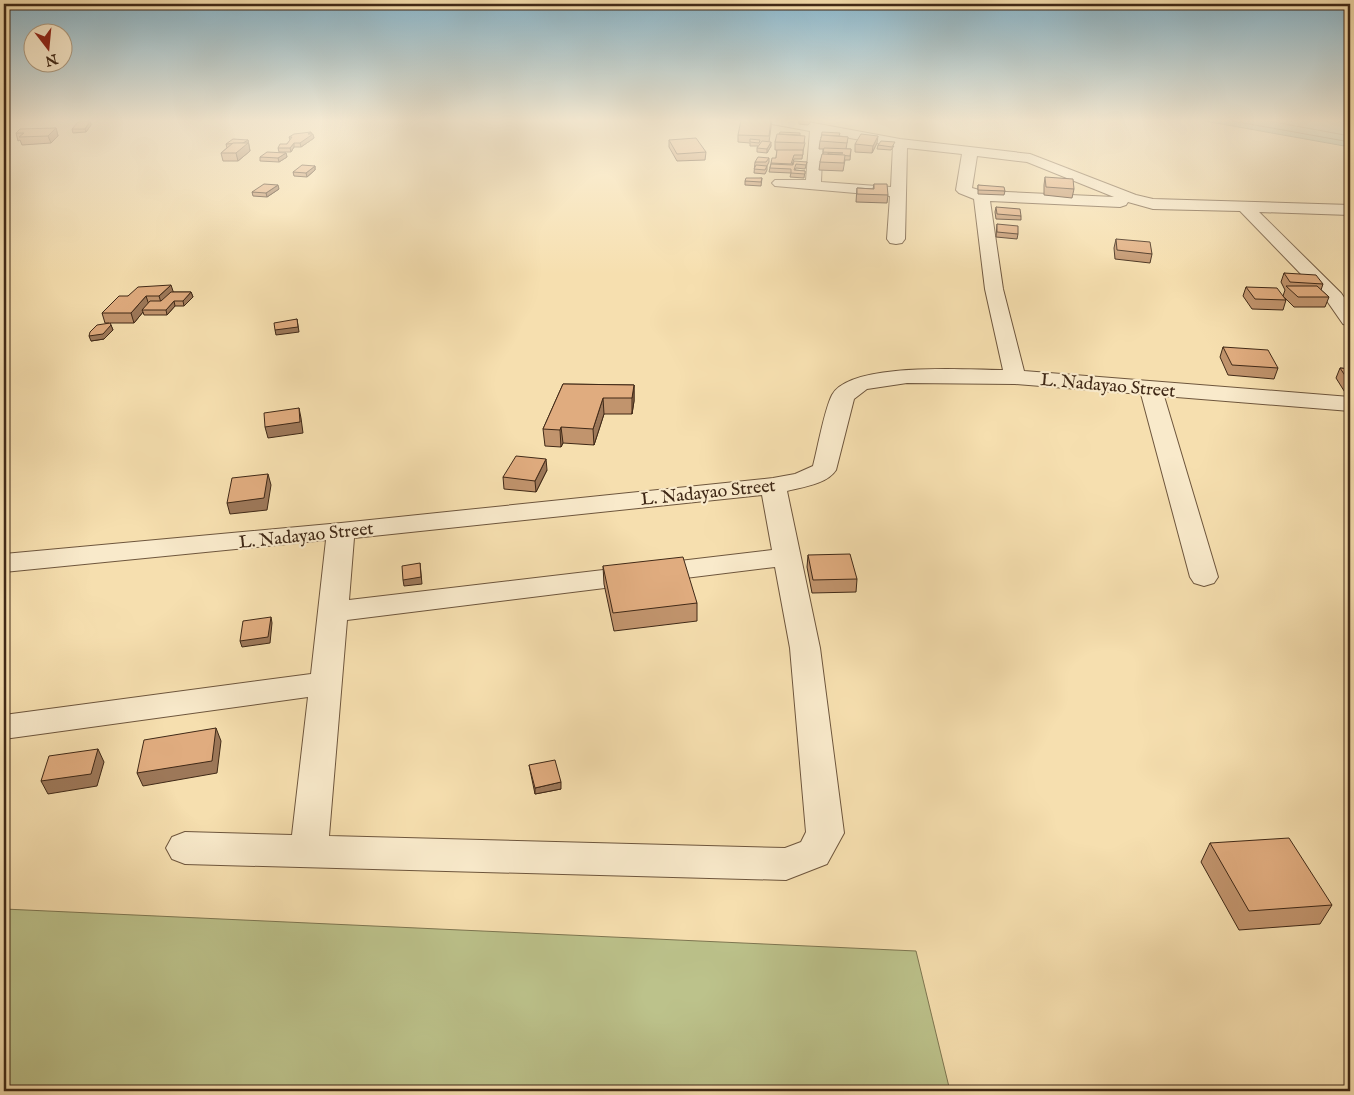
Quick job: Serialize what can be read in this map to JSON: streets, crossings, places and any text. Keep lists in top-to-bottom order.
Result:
{
  "streets": {
    "street": ["L. Nadayao Street"]
  },
  "north": "bottom"
}
